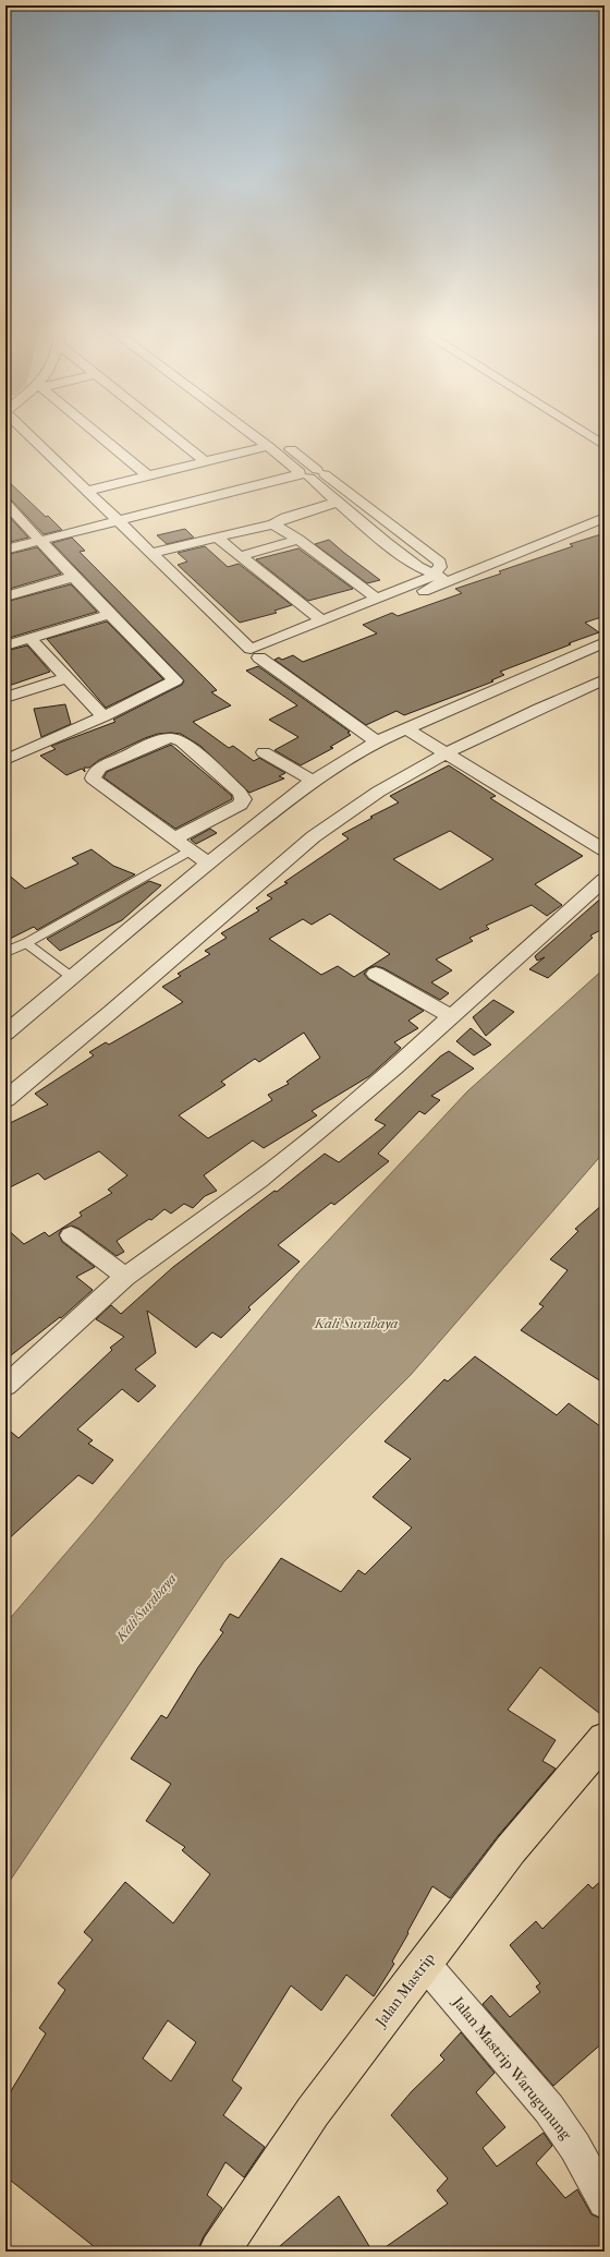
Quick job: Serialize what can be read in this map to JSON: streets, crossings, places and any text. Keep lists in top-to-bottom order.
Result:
{
  "streets": {
    "main road": ["Jalan Mastrip"],
    "street": ["Jalan Mastrip Warugunung"]
  },
  "crossings": [
    ["Jalan Mastrip", "Jalan Mastrip Warugunung"]
  ],
  "water": ["Kali Surabaya"]
}
